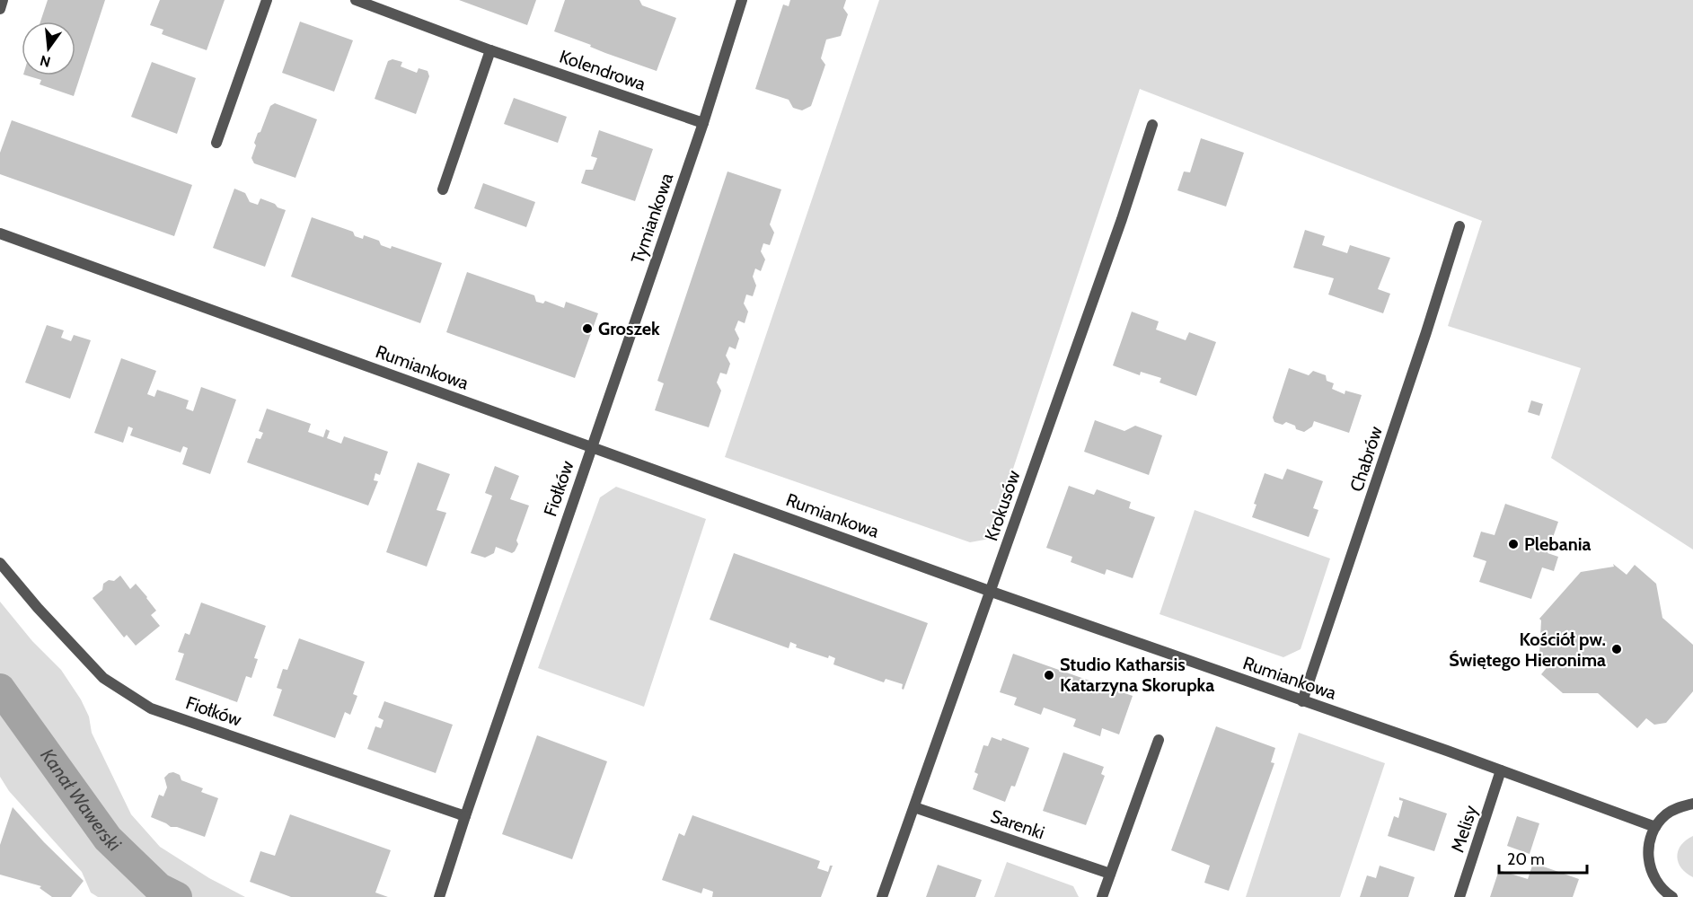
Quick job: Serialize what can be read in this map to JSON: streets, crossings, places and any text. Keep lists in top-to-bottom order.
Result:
{
  "streets": {
    "street": [
      "Kolendrowa",
      "Tymiankowa",
      "Rumiankowa",
      "Chabrów",
      "Fiołków",
      "Krokusów",
      "Sarenki",
      "Melisy"
    ]
  },
  "crossings": [
    ["Kolendrowa", "Tymiankowa"],
    ["Tymiankowa", "Rumiankowa"],
    ["Tymiankowa", "Fiołków"],
    ["Rumiankowa", "Chabrów"],
    ["Rumiankowa", "Fiołków"],
    ["Rumiankowa", "Krokusów"],
    ["Rumiankowa", "Melisy"],
    ["Krokusów", "Sarenki"]
  ],
  "water": ["Kanał Wawerski"],
  "places": [
    "Groszek",
    "Plebania",
    "Kościół pw. Świętego Hieronima",
    "Studio Katharsis Katarzyna Skorupka"
  ],
  "scale_bar": "20 m",
  "north": "bottom"
}
